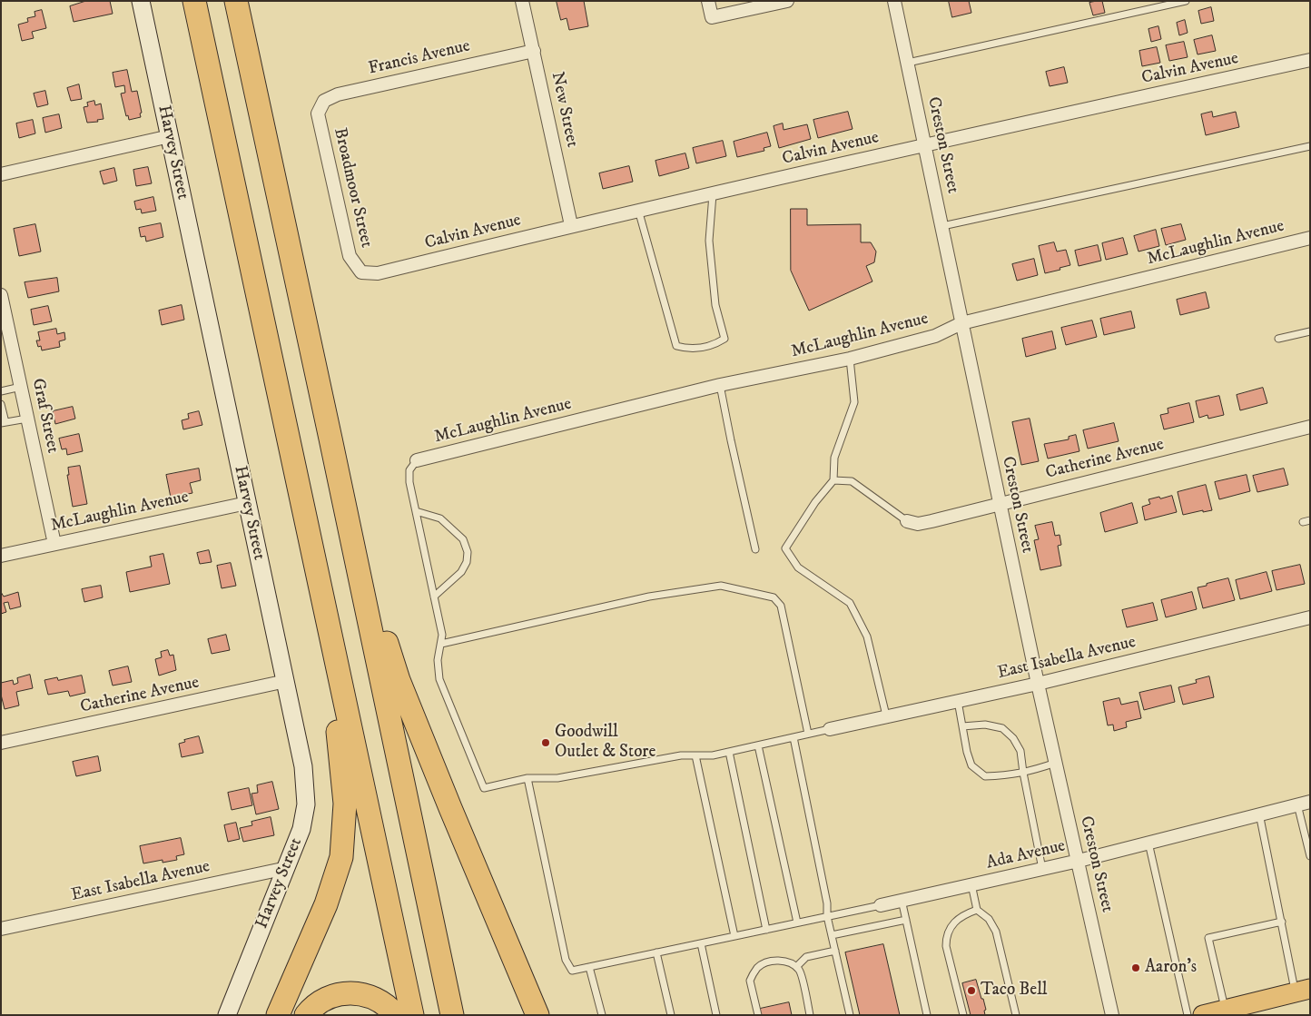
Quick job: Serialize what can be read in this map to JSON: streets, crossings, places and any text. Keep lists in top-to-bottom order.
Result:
{
  "streets": {
    "street": [
      "Francis Avenue",
      "Calvin Avenue",
      "New Street",
      "Creston Street",
      "Harvey Street",
      "Broadmoor Street",
      "McLaughlin Avenue",
      "Graf Street",
      "Catherine Avenue",
      "East Isabella Avenue",
      "Ada Avenue"
    ]
  },
  "crossings": [
    ["Francis Avenue", "New Street"],
    ["Francis Avenue", "Broadmoor Street"],
    ["Calvin Avenue", "New Street"],
    ["Calvin Avenue", "Creston Street"],
    ["Calvin Avenue", "Broadmoor Street"],
    ["Creston Street", "McLaughlin Avenue"],
    ["Creston Street", "Catherine Avenue"],
    ["Creston Street", "East Isabella Avenue"],
    ["Creston Street", "Ada Avenue"],
    ["Harvey Street", "McLaughlin Avenue"],
    ["Harvey Street", "Catherine Avenue"],
    ["Harvey Street", "East Isabella Avenue"],
    ["McLaughlin Avenue", "Graf Street"]
  ],
  "places": ["Goodwill Outlet & Store", "Aaron's", "Taco Bell"]
}
